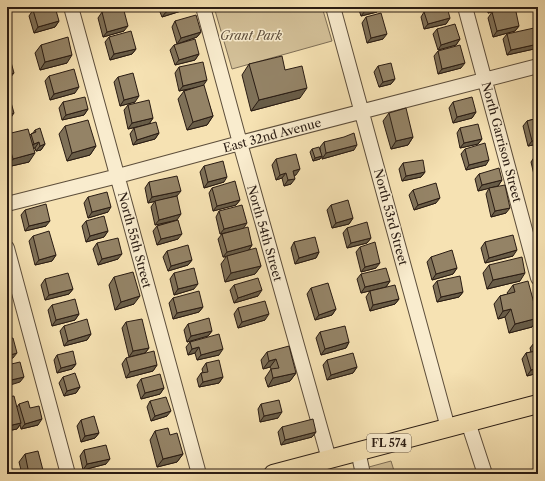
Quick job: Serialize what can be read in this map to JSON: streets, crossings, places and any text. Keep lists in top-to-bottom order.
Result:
{
  "streets": {
    "main road": ["FL 574"],
    "street": [
      "East 32nd Avenue",
      "North Garrison Street",
      "North 53rd Street",
      "North 54th Street",
      "North 55th Street"
    ]
  },
  "crossings": [
    ["East 32nd Avenue", "North Garrison Street"],
    ["East 32nd Avenue", "North 53rd Street"],
    ["East 32nd Avenue", "North 54th Street"],
    ["East 32nd Avenue", "North 55th Street"],
    ["North 53rd Street", "FL 574"],
    ["North 54th Street", "FL 574"]
  ],
  "parks": ["Grant Park"]
}
